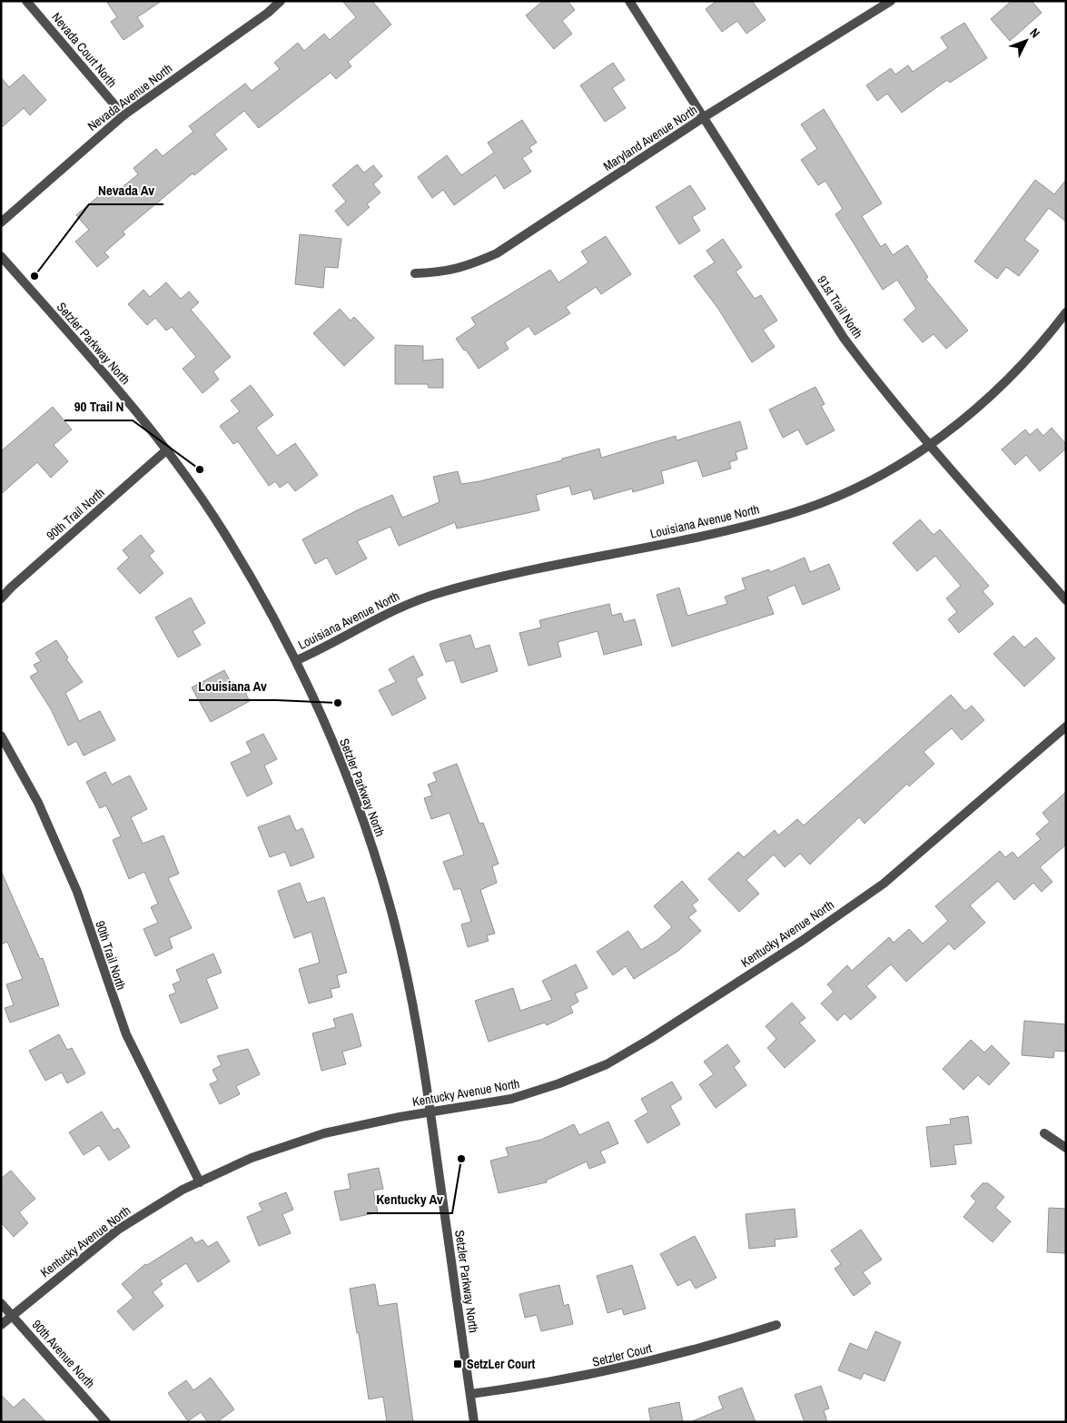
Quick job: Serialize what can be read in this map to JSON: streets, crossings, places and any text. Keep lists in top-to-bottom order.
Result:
{
  "streets": {
    "street": [
      "Nevada Court North",
      "Nevada Avenue North",
      "Maryland Avenue North",
      "91st Trail North",
      "Setzler Parkway North",
      "90th Trail North",
      "Louisiana Avenue North",
      "Kentucky Avenue North",
      "90th Avenue North",
      "Setzler Court"
    ]
  },
  "crossings": [
    ["Nevada Court North", "Nevada Avenue North"],
    ["Maryland Avenue North", "91st Trail North"],
    ["91st Trail North", "Louisiana Avenue North"],
    ["Setzler Parkway North", "90th Trail North"],
    ["Setzler Parkway North", "Louisiana Avenue North"],
    ["Setzler Parkway North", "Kentucky Avenue North"],
    ["Setzler Parkway North", "Setzler Court"],
    ["90th Trail North", "Kentucky Avenue North"],
    ["Kentucky Avenue North", "90th Avenue North"]
  ],
  "places": {
    "other": [
      "Nevada Av",
      "90 Trail N",
      "Louisiana Av",
      "Kentucky Av"
    ],
    "transit": ["SetzLer Court"]
  },
  "north": "top right"
}
